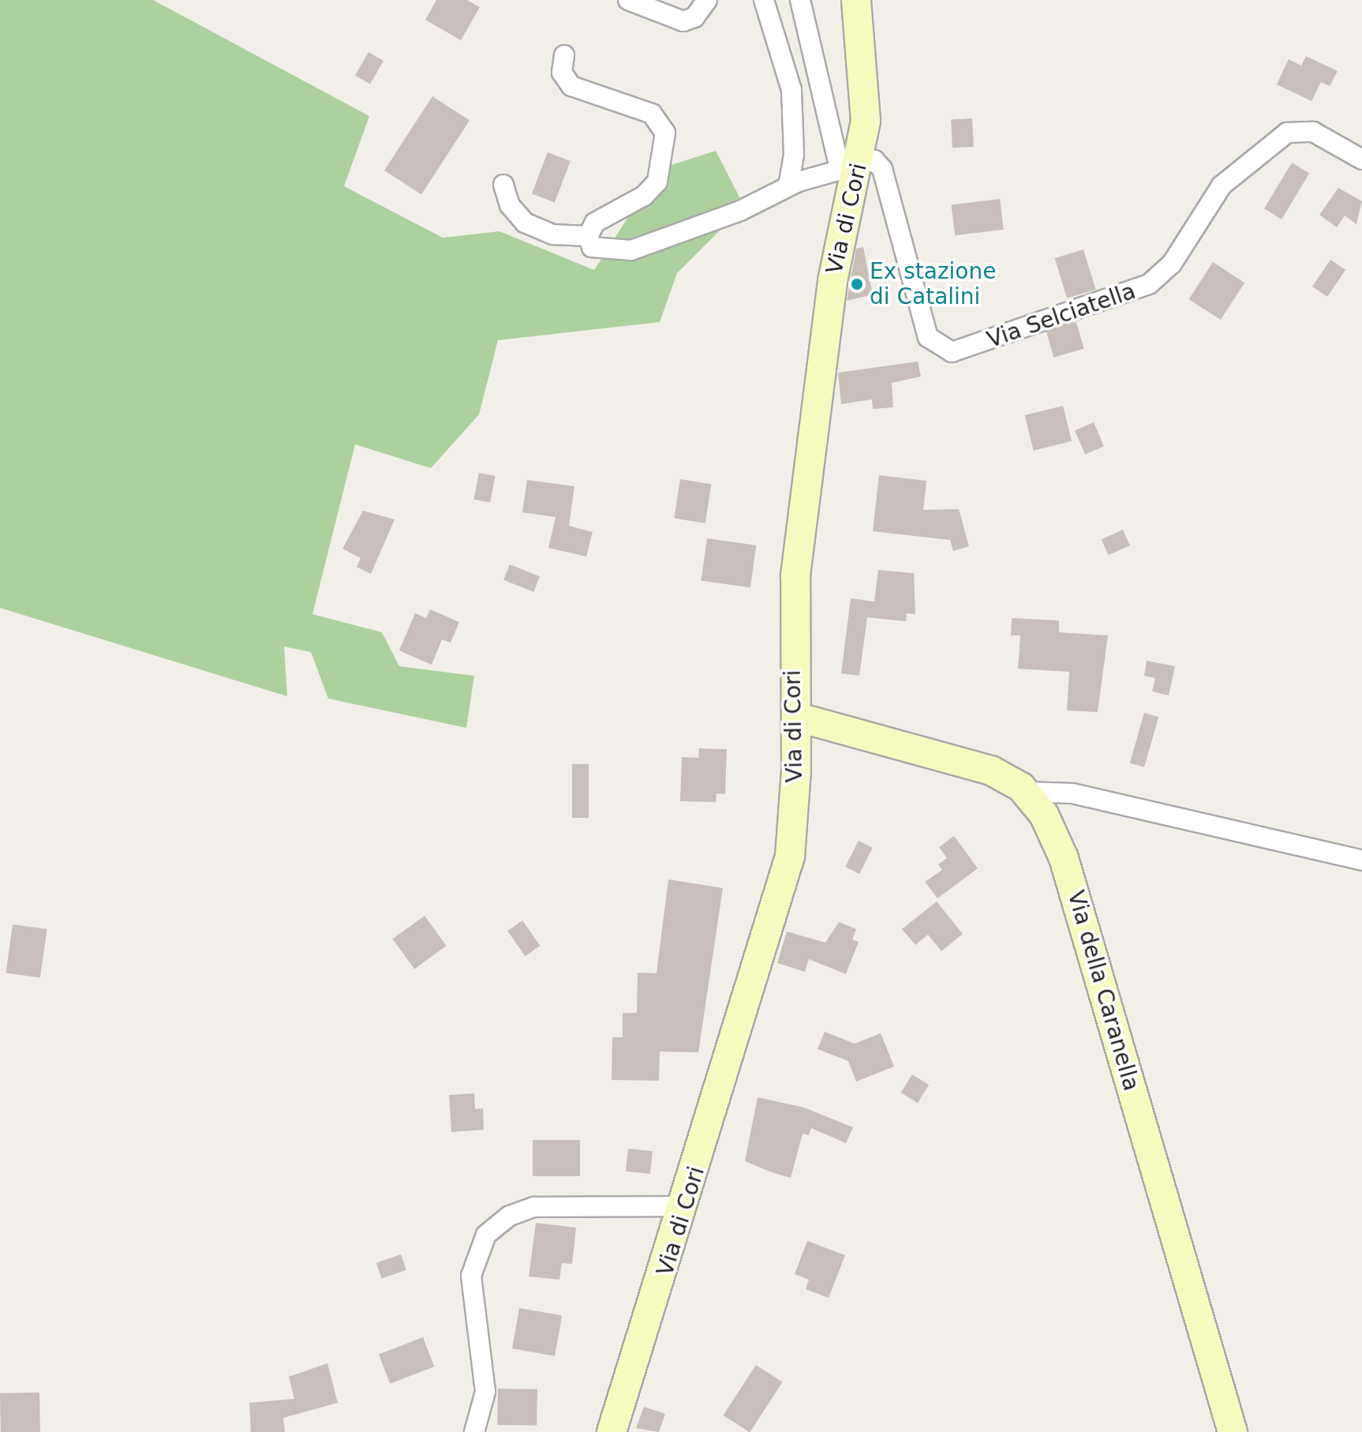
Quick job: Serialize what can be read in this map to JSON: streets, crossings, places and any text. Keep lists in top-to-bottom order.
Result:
{
  "streets": {
    "main road": ["Via di Cori", "Via della Caranella"],
    "street": ["Via Selciatella"]
  },
  "crossings": [
    ["Via di Cori", "Via Selciatella"],
    ["Via di Cori", "Via della Caranella"]
  ],
  "places": ["Ex stazione di Catalini"]
}
